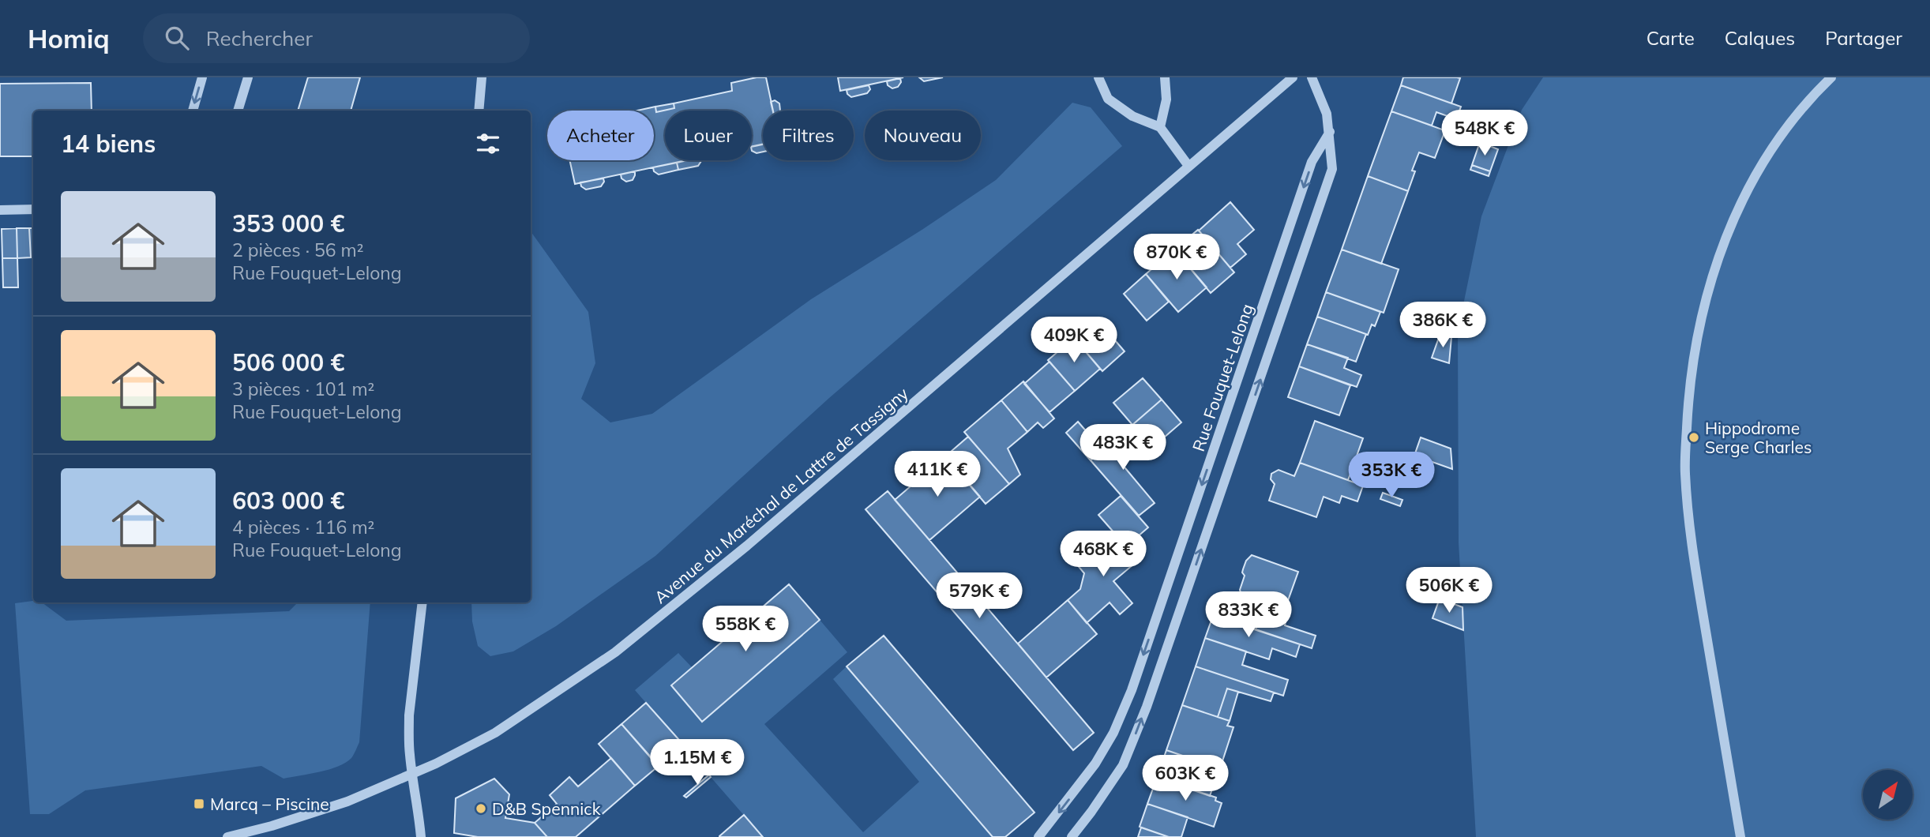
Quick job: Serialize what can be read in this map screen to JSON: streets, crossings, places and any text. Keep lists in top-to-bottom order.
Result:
{
  "streets": {
    "street": ["Rue Fouquet-Lelong", "Avenue du Maréchal de Lattre de Tassigny"]
  },
  "places": {
    "other": ["Hippodrome Serge Charles", "D&B Spennick"],
    "transit": ["Marcq – Piscine"]
  },
  "north": "top right",
  "page": {
    "header": "Homiq",
    "search": "Rechercher",
    "nav": ["Carte", "Calques", "Partager"],
    "price": [
      "548K €",
      "870K €",
      "386K €",
      "409K €",
      "483K €",
      "411K €",
      "353K €",
      "468K €",
      "506K €",
      "579K €",
      "833K €",
      "558K €",
      "1.15M €",
      "603K €"
    ],
    "chip": [
      "Acheter",
      "Louer",
      "Filtres",
      "Nouveau"
    ],
    "heading": "14 biens",
    "list": [
      {
        "name": "353 000 €",
        "note": "2 pièces · 56 m² · Rue Fouquet-Lelong"
      },
      {
        "name": "506 000 €",
        "note": "3 pièces · 101 m² · Rue Fouquet-Lelong"
      },
      {
        "name": "603 000 €",
        "note": "4 pièces · 116 m² · Rue Fouquet-Lelong"
      }
    ]
  }
}
